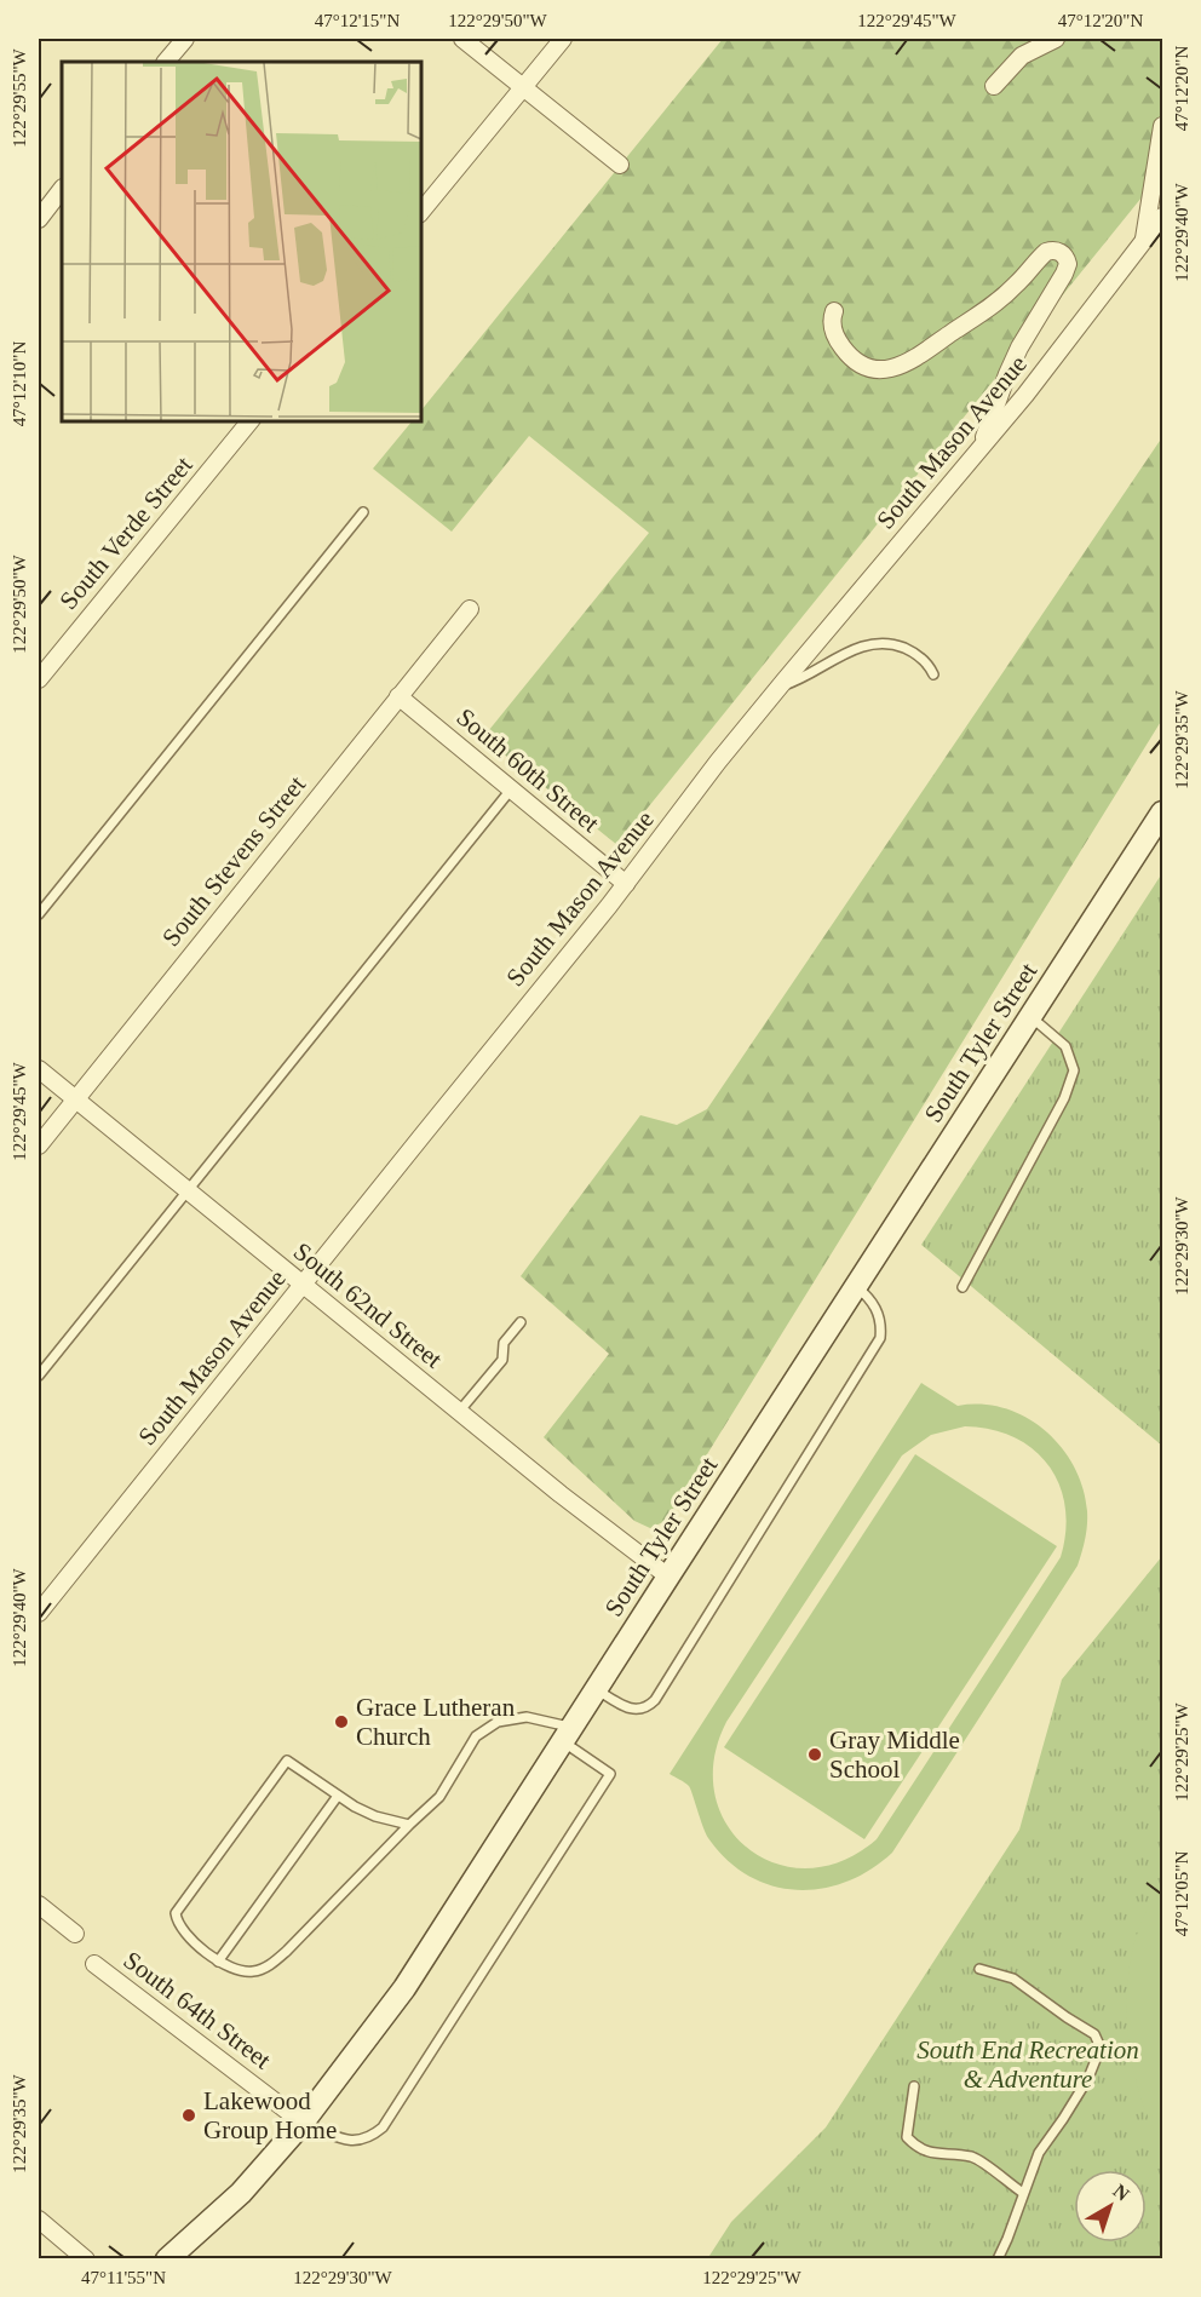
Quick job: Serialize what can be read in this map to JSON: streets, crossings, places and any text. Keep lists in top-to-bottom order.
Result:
{
  "streets": {
    "street": [
      "South Mason Avenue",
      "South Verde Street",
      "South 60th Street",
      "South Stevens Street",
      "South Tyler Street",
      "South 62nd Street",
      "South 64th Street"
    ]
  },
  "crossings": [
    ["South Mason Avenue", "South 60th Street"],
    ["South Mason Avenue", "South 62nd Street"],
    ["South 60th Street", "South Stevens Street"],
    ["South Stevens Street", "South 62nd Street"],
    ["South Tyler Street", "South 62nd Street"],
    ["South Tyler Street", "South 64th Street"]
  ],
  "parks": ["South End Recreation & Adventure"],
  "places": ["Grace Lutheran Church", "Gray Middle School", "Lakewood Group Home"],
  "north": "top right",
  "coordinates": [
    "47°12'15\"N",
    "122°29'50\"W",
    "122°29'45\"W",
    "47°12'20\"N",
    "122°29'55\"W",
    "122°29'40\"W",
    "47°12'10\"N",
    "122°29'35\"W",
    "122°29'30\"W",
    "122°29'25\"W",
    "47°12'05\"N",
    "47°11'55\"N"
  ]
}
